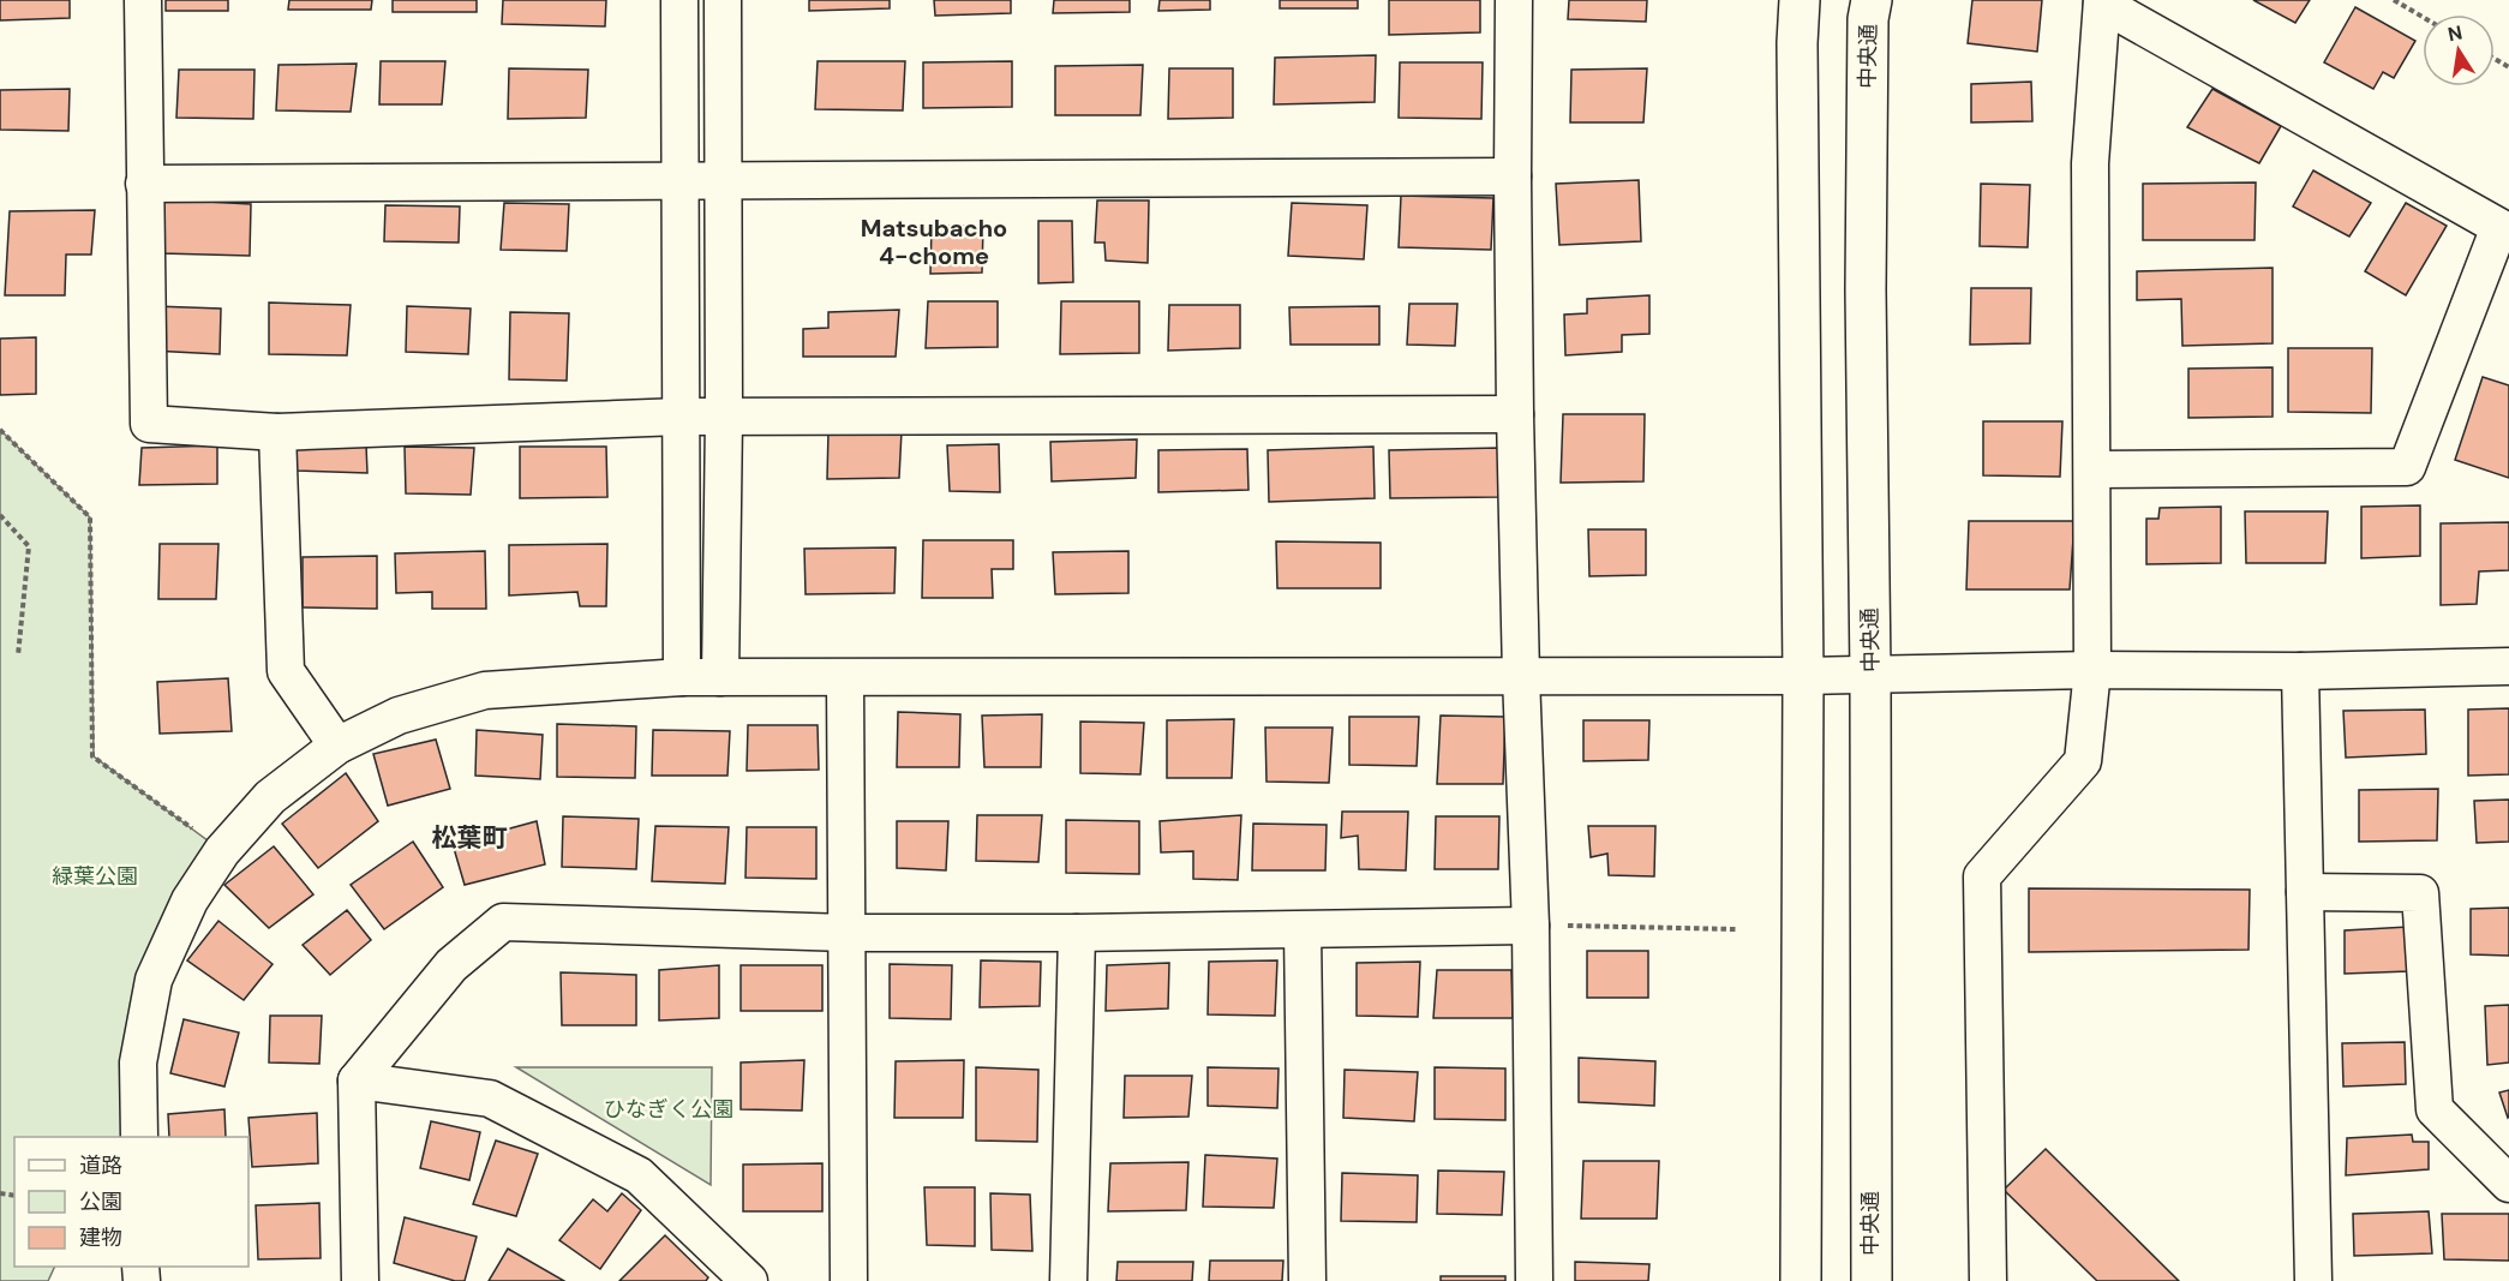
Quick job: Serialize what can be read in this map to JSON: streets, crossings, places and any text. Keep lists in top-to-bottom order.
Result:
{
  "streets": {
    "street": ["中央通"]
  },
  "districts": ["Matsubacho 4-chome", "松葉町"],
  "parks": ["緑葉公園", "ひなぎく公園"],
  "legend": ["道路", "公園", "建物"],
  "north": "top"
}
